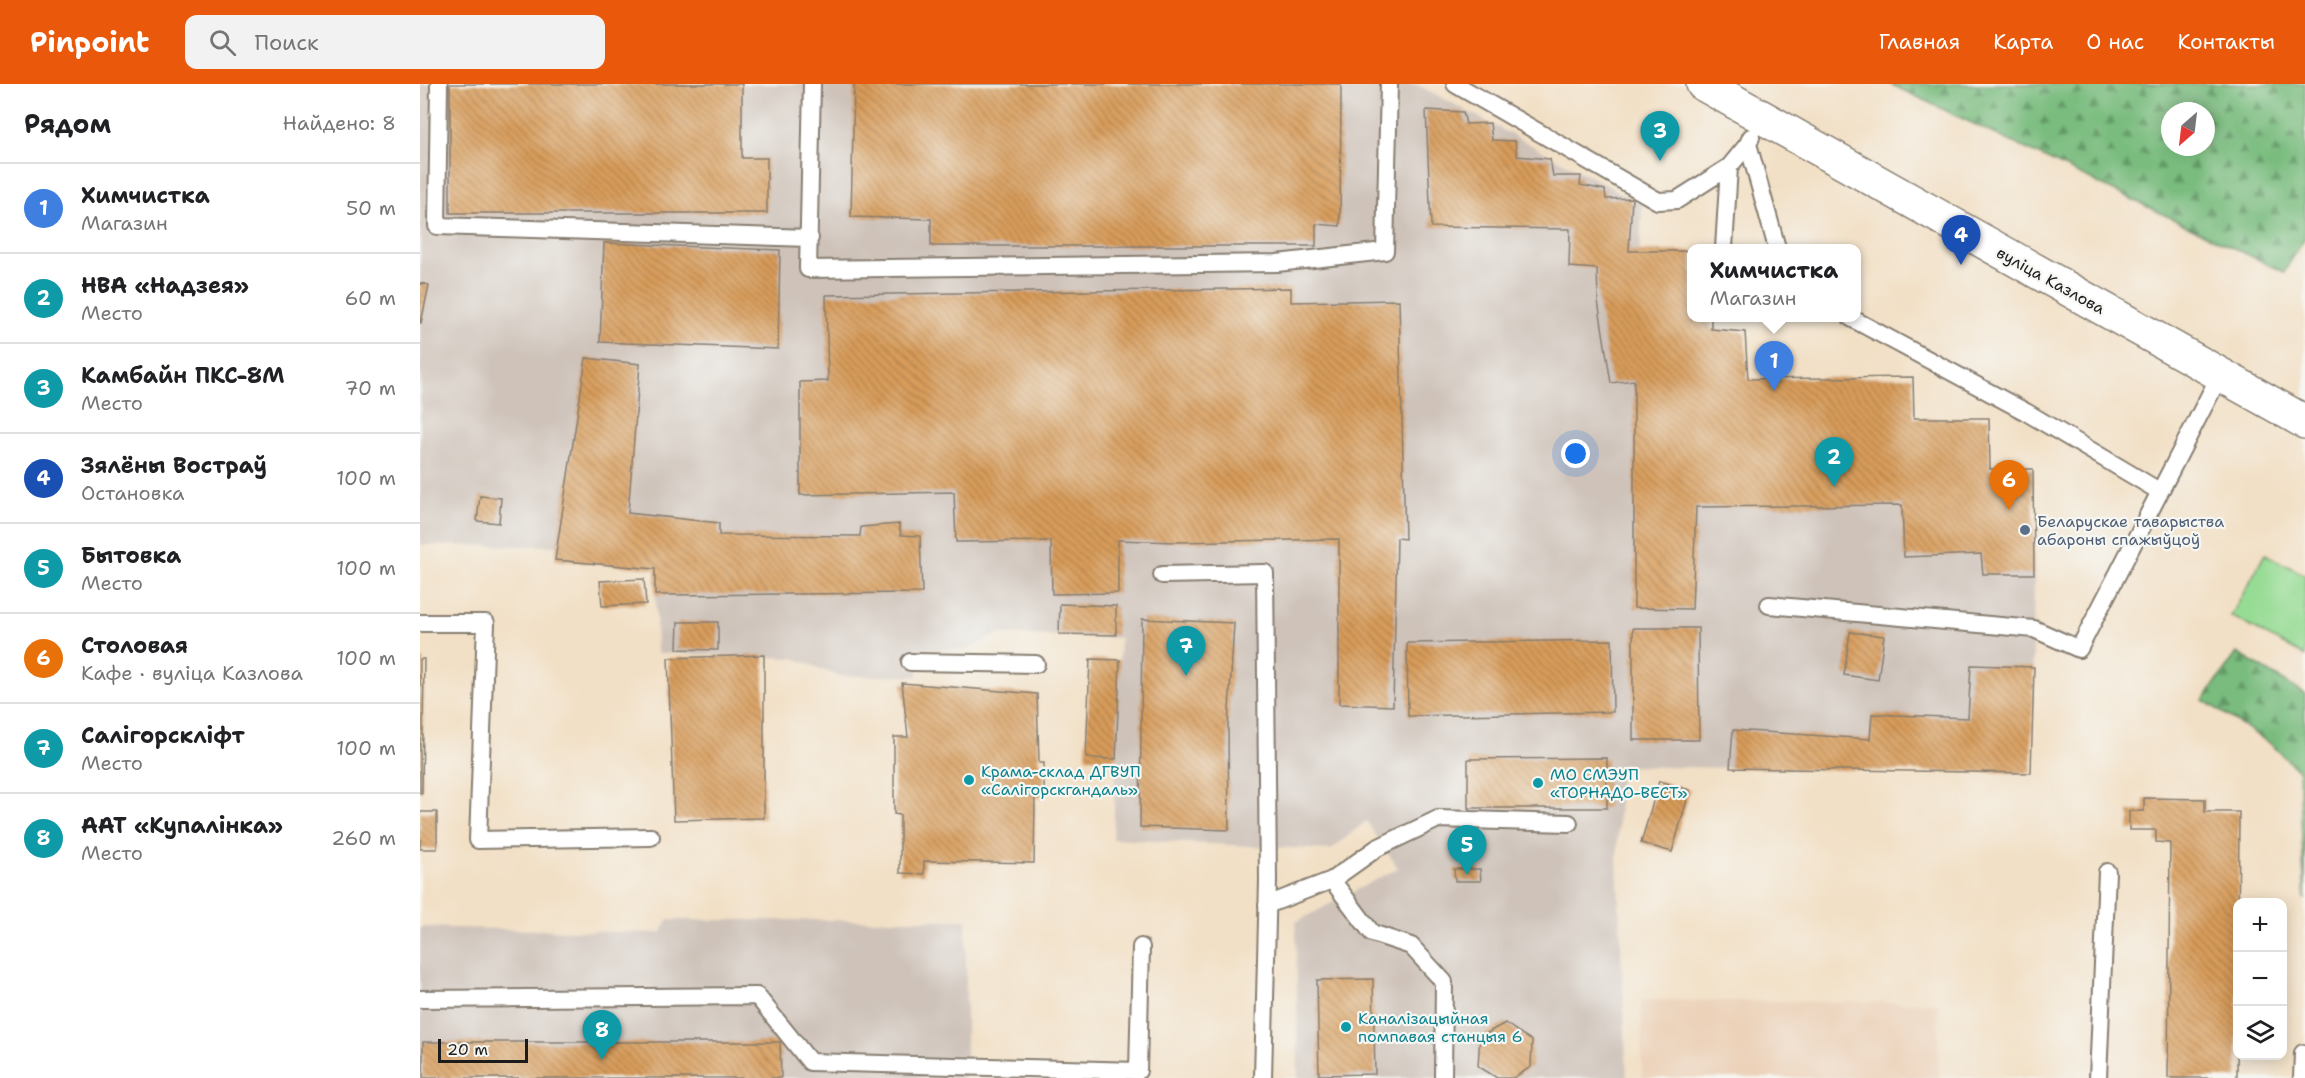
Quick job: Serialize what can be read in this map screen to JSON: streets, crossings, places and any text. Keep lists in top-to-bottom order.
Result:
{
  "streets": {
    "main road": ["вуліца Казлова"]
  },
  "places": [
    "Беларускае таварыства абароны спажыўцоў",
    "Крама-склад ДГВУП «Салігорскгандаль»",
    "МО СМЭУП «ТОРНАДО-ВЕСТ»",
    "Каналізацыйная помпавая станцыя 6"
  ],
  "scale_bar": "20 m",
  "north": "bottom left",
  "page": {
    "header": "Pinpoint",
    "search": "Поиск",
    "nav": [
      "Главная",
      "Карта",
      "О нас",
      "Контакты"
    ],
    "heading": ["Рядом", "Найдено: 8"],
    "pins": [
      "3",
      "4",
      "1",
      "2",
      "6",
      "7",
      "5",
      "8"
    ],
    "list": [
      {
        "mark": "1",
        "name": "Химчистка",
        "note": "Магазин",
        "value": "50 m"
      },
      {
        "mark": "2",
        "name": "НВА «Надзея»",
        "note": "Место",
        "value": "60 m"
      },
      {
        "mark": "3",
        "name": "Камбайн ПКС-8М",
        "note": "Место",
        "value": "70 m"
      },
      {
        "mark": "4",
        "name": "Зялёны Востраў",
        "note": "Остановка",
        "value": "100 m"
      },
      {
        "mark": "5",
        "name": "Бытовка",
        "note": "Место",
        "value": "100 m"
      },
      {
        "mark": "6",
        "name": "Столовая",
        "note": "Кафе · вуліца Казлова",
        "value": "100 m"
      },
      {
        "mark": "7",
        "name": "Салігорскліфт",
        "note": "Место",
        "value": "100 m"
      },
      {
        "mark": "8",
        "name": "ААТ «Купалінка»",
        "note": "Место",
        "value": "260 m"
      }
    ],
    "popup": ["Химчистка", "Магазин"],
    "map_buttons": ["+", "−"],
    "scale": "20 m"
  }
}
